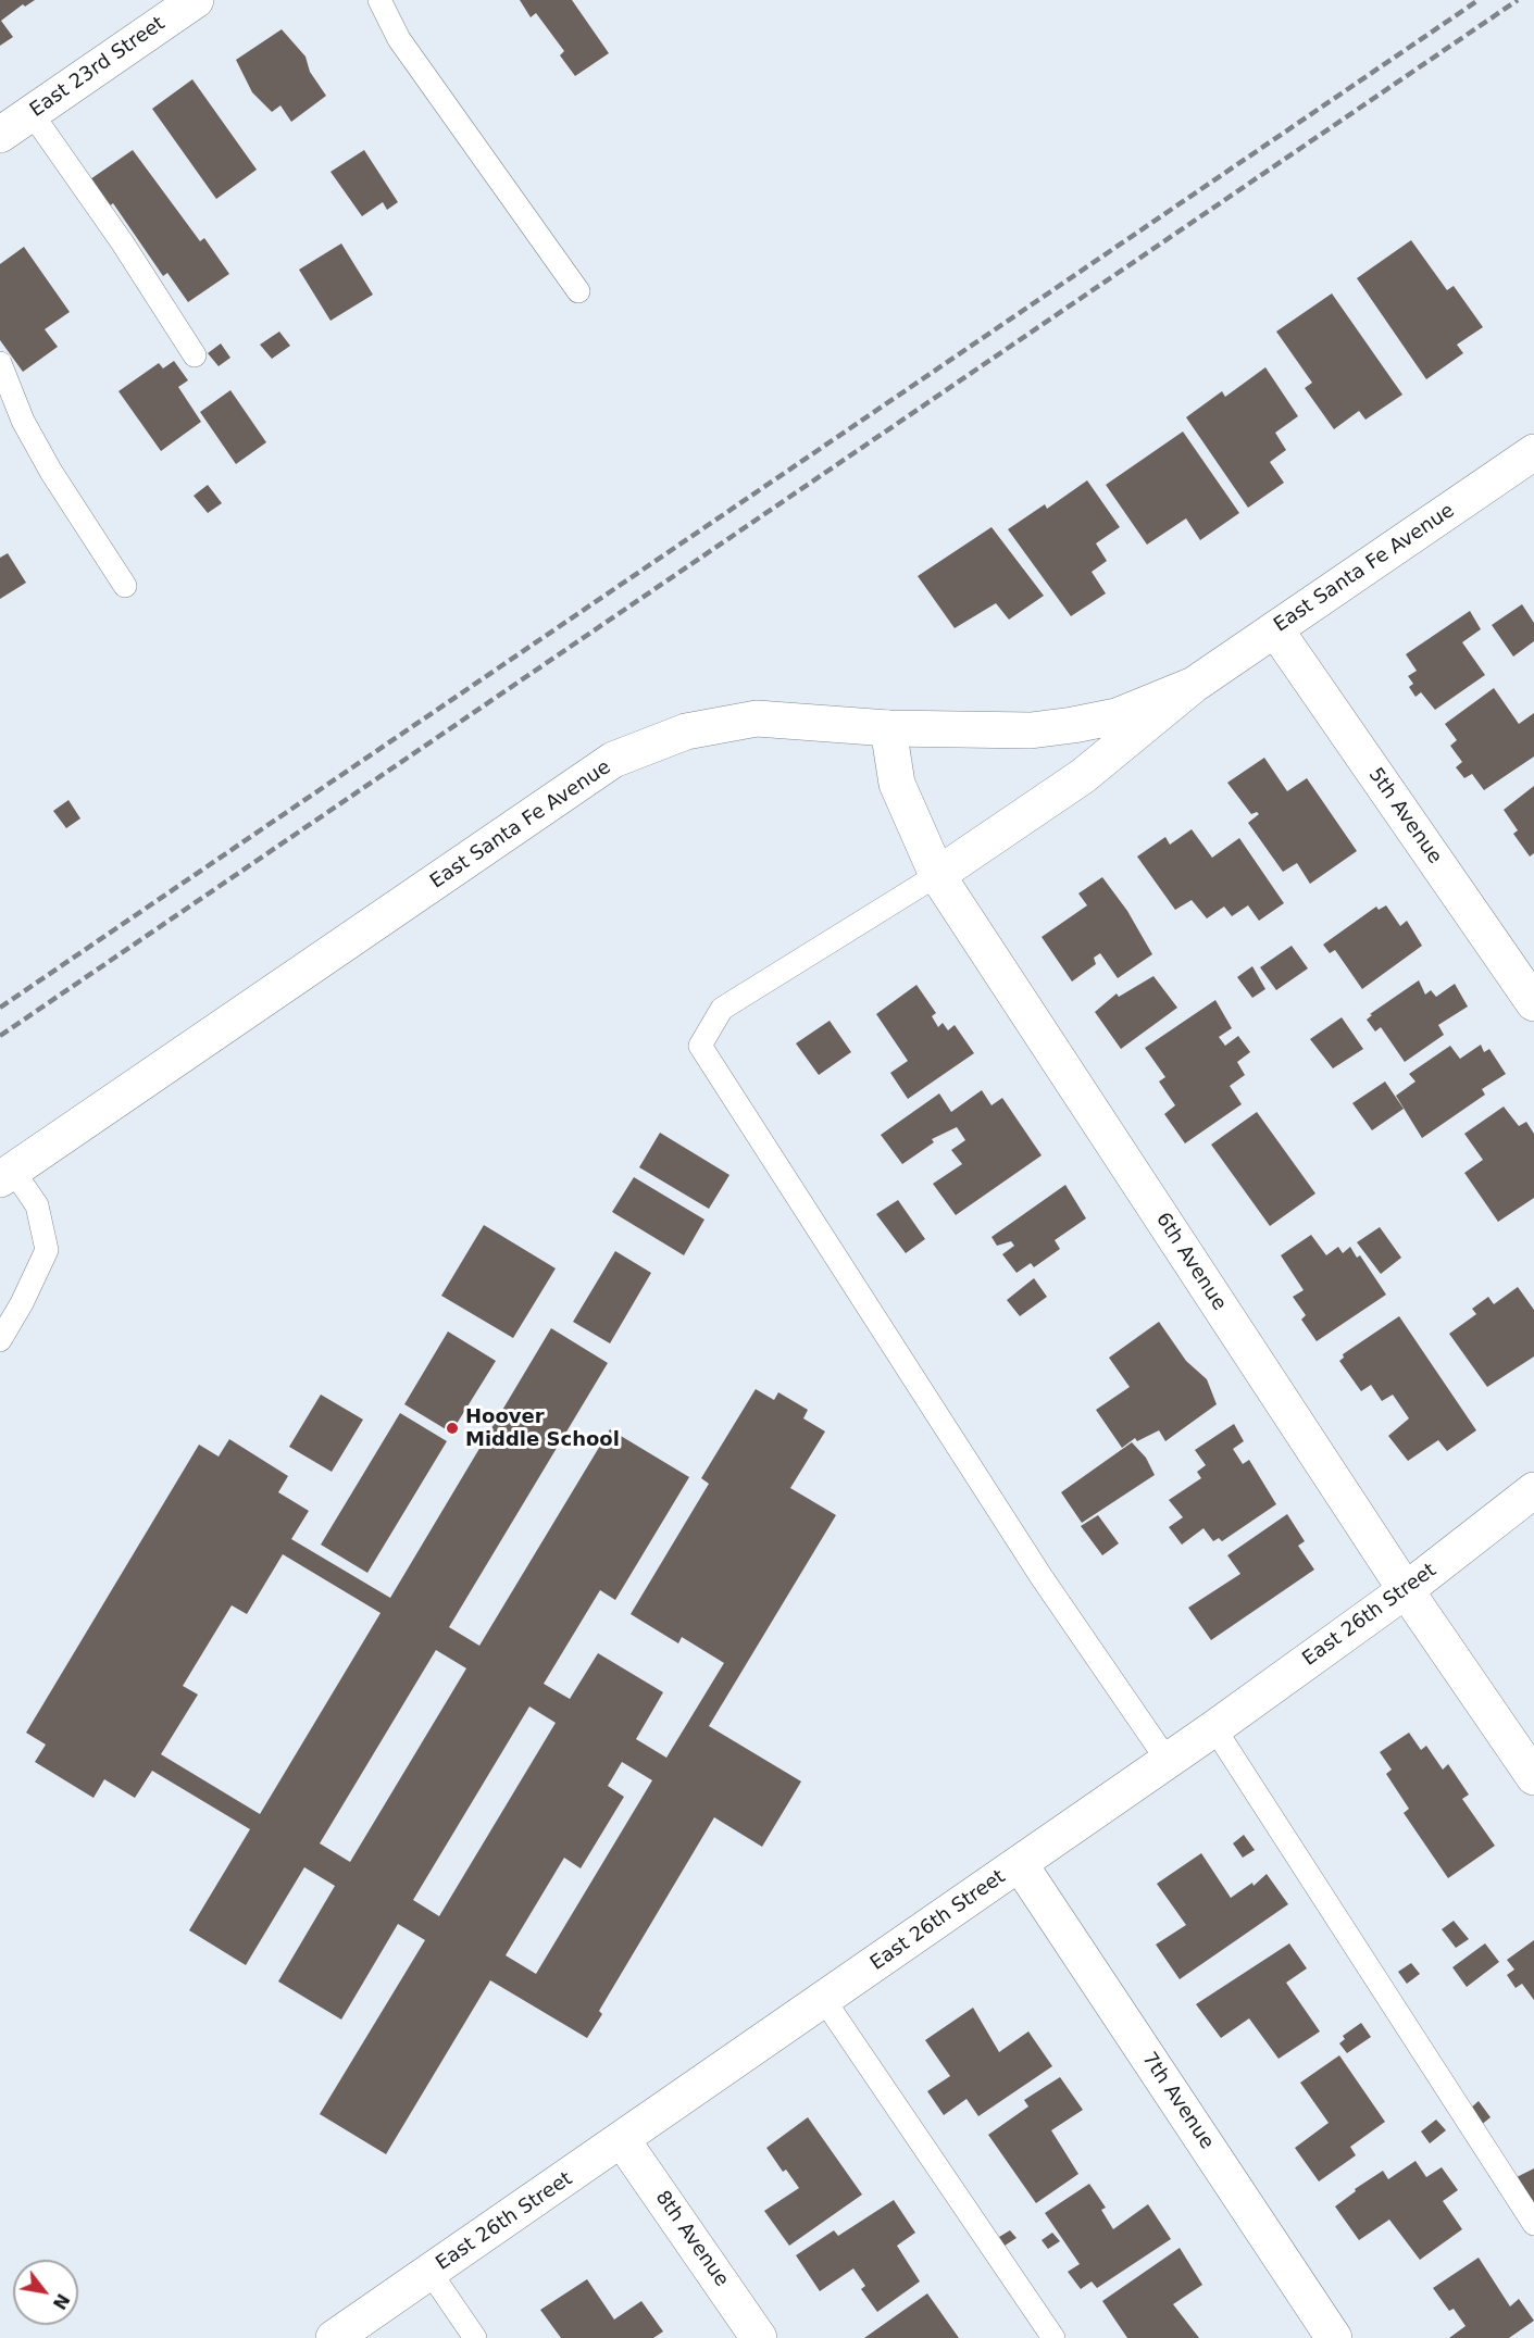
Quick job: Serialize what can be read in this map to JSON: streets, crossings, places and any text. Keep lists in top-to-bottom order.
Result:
{
  "streets": {
    "street": [
      "East 23rd Street",
      "East Santa Fe Avenue",
      "5th Avenue",
      "6th Avenue",
      "East 26th Street",
      "7th Avenue",
      "8th Avenue"
    ]
  },
  "crossings": [
    ["East Santa Fe Avenue", "5th Avenue"],
    ["East Santa Fe Avenue", "6th Avenue"],
    ["6th Avenue", "East 26th Street"],
    ["East 26th Street", "7th Avenue"],
    ["East 26th Street", "8th Avenue"]
  ],
  "places": ["Hoover Middle School"],
  "north": "bottom right"
}
